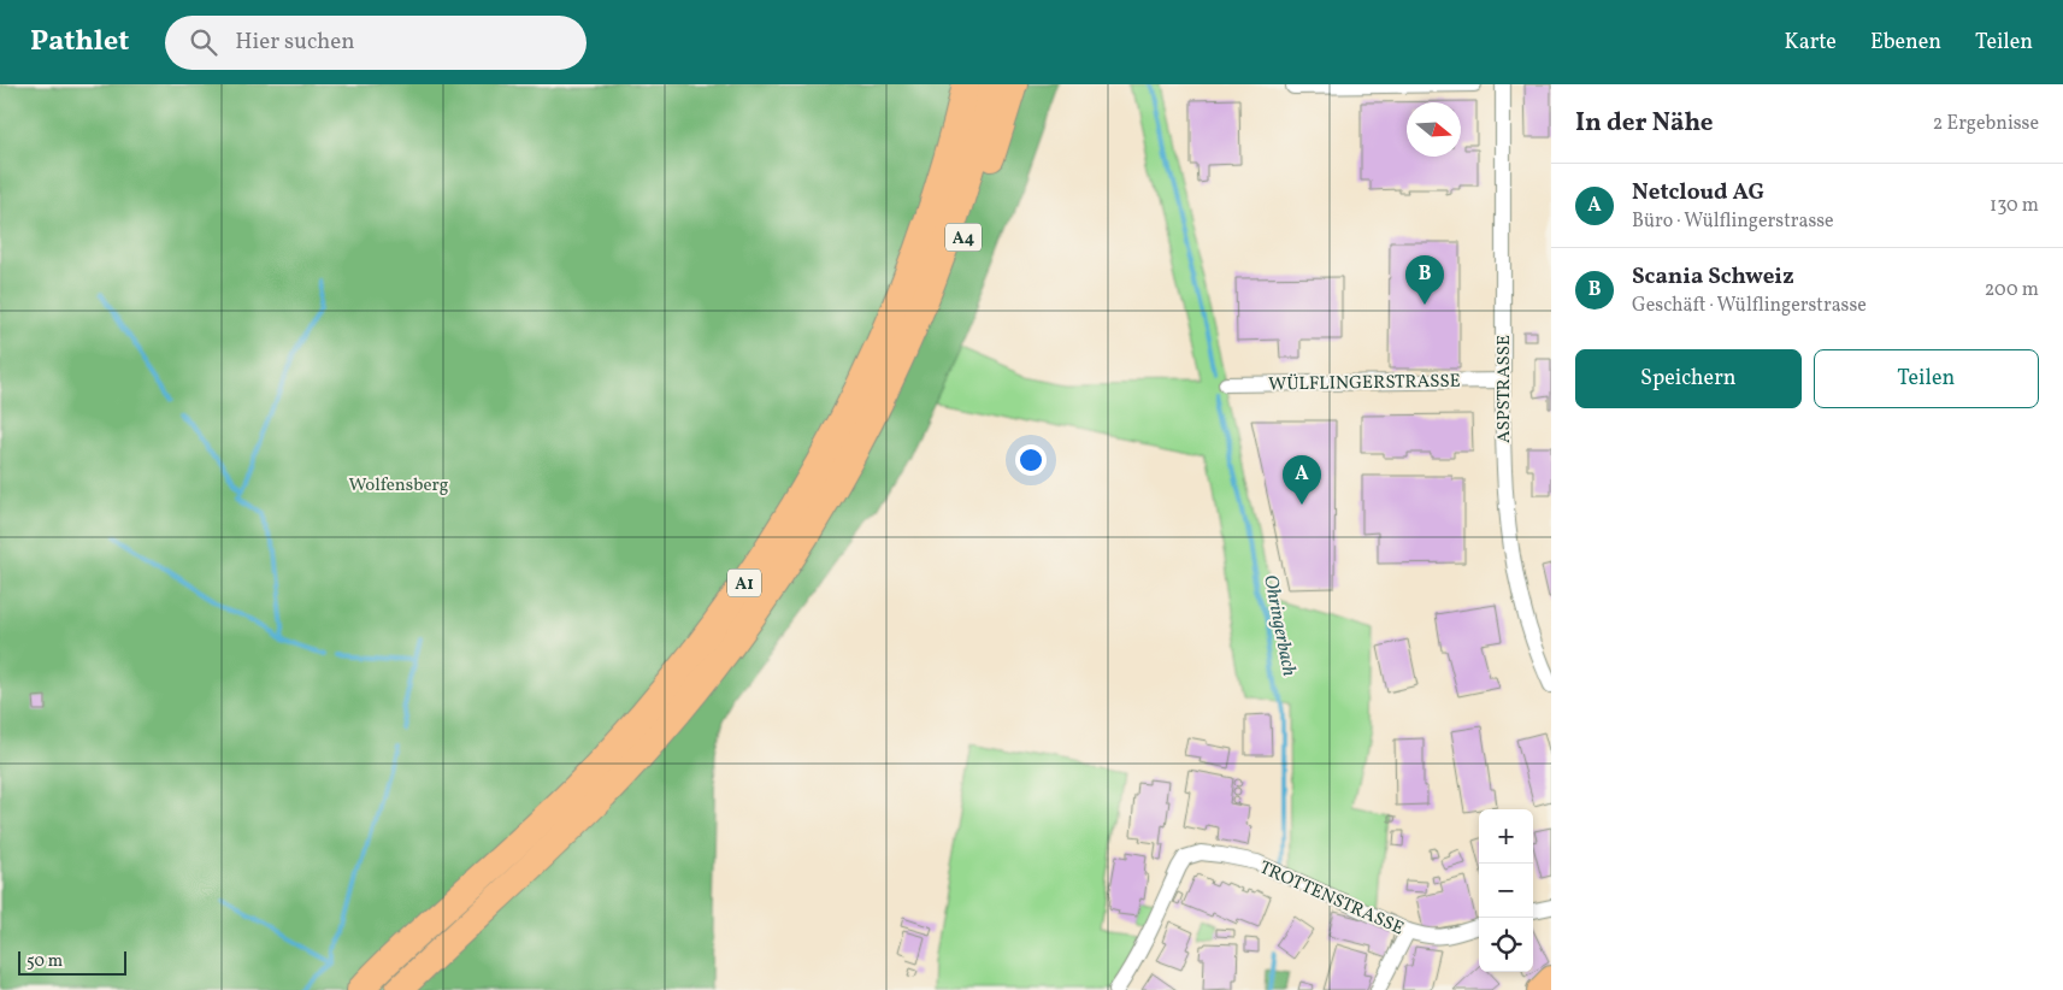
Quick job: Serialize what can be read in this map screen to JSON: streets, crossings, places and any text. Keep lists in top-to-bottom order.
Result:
{
  "streets": {
    "highway": ["A4", "A1"],
    "street": ["WÜLFLINGERSTRASSE", "ASPSTRASSE", "TROTTENSTRASSE"]
  },
  "crossings": [
    ["A4", "A1"],
    ["WÜLFLINGERSTRASSE", "ASPSTRASSE"]
  ],
  "water": ["Ohringerbach"],
  "parks": ["Wolfensberg"],
  "scale_bar": "50 m",
  "north": "right",
  "page": {
    "header": "Pathlet",
    "search": "Hier suchen",
    "nav": ["Karte", "Ebenen", "Teilen"],
    "heading": ["In der Nähe", "2 Ergebnisse"],
    "list": [
      {
        "mark": "A",
        "name": "Netcloud AG",
        "note": "Büro · Wülflingerstrasse",
        "value": "130 m"
      },
      {
        "mark": "B",
        "name": "Scania Schweiz",
        "note": "Geschäft · Wülflingerstrasse",
        "value": "200 m"
      }
    ],
    "pins": ["B", "A"],
    "buttons": ["Speichern", "Teilen"],
    "map_buttons": ["+", "−"],
    "scale": "50 m"
  }
}
